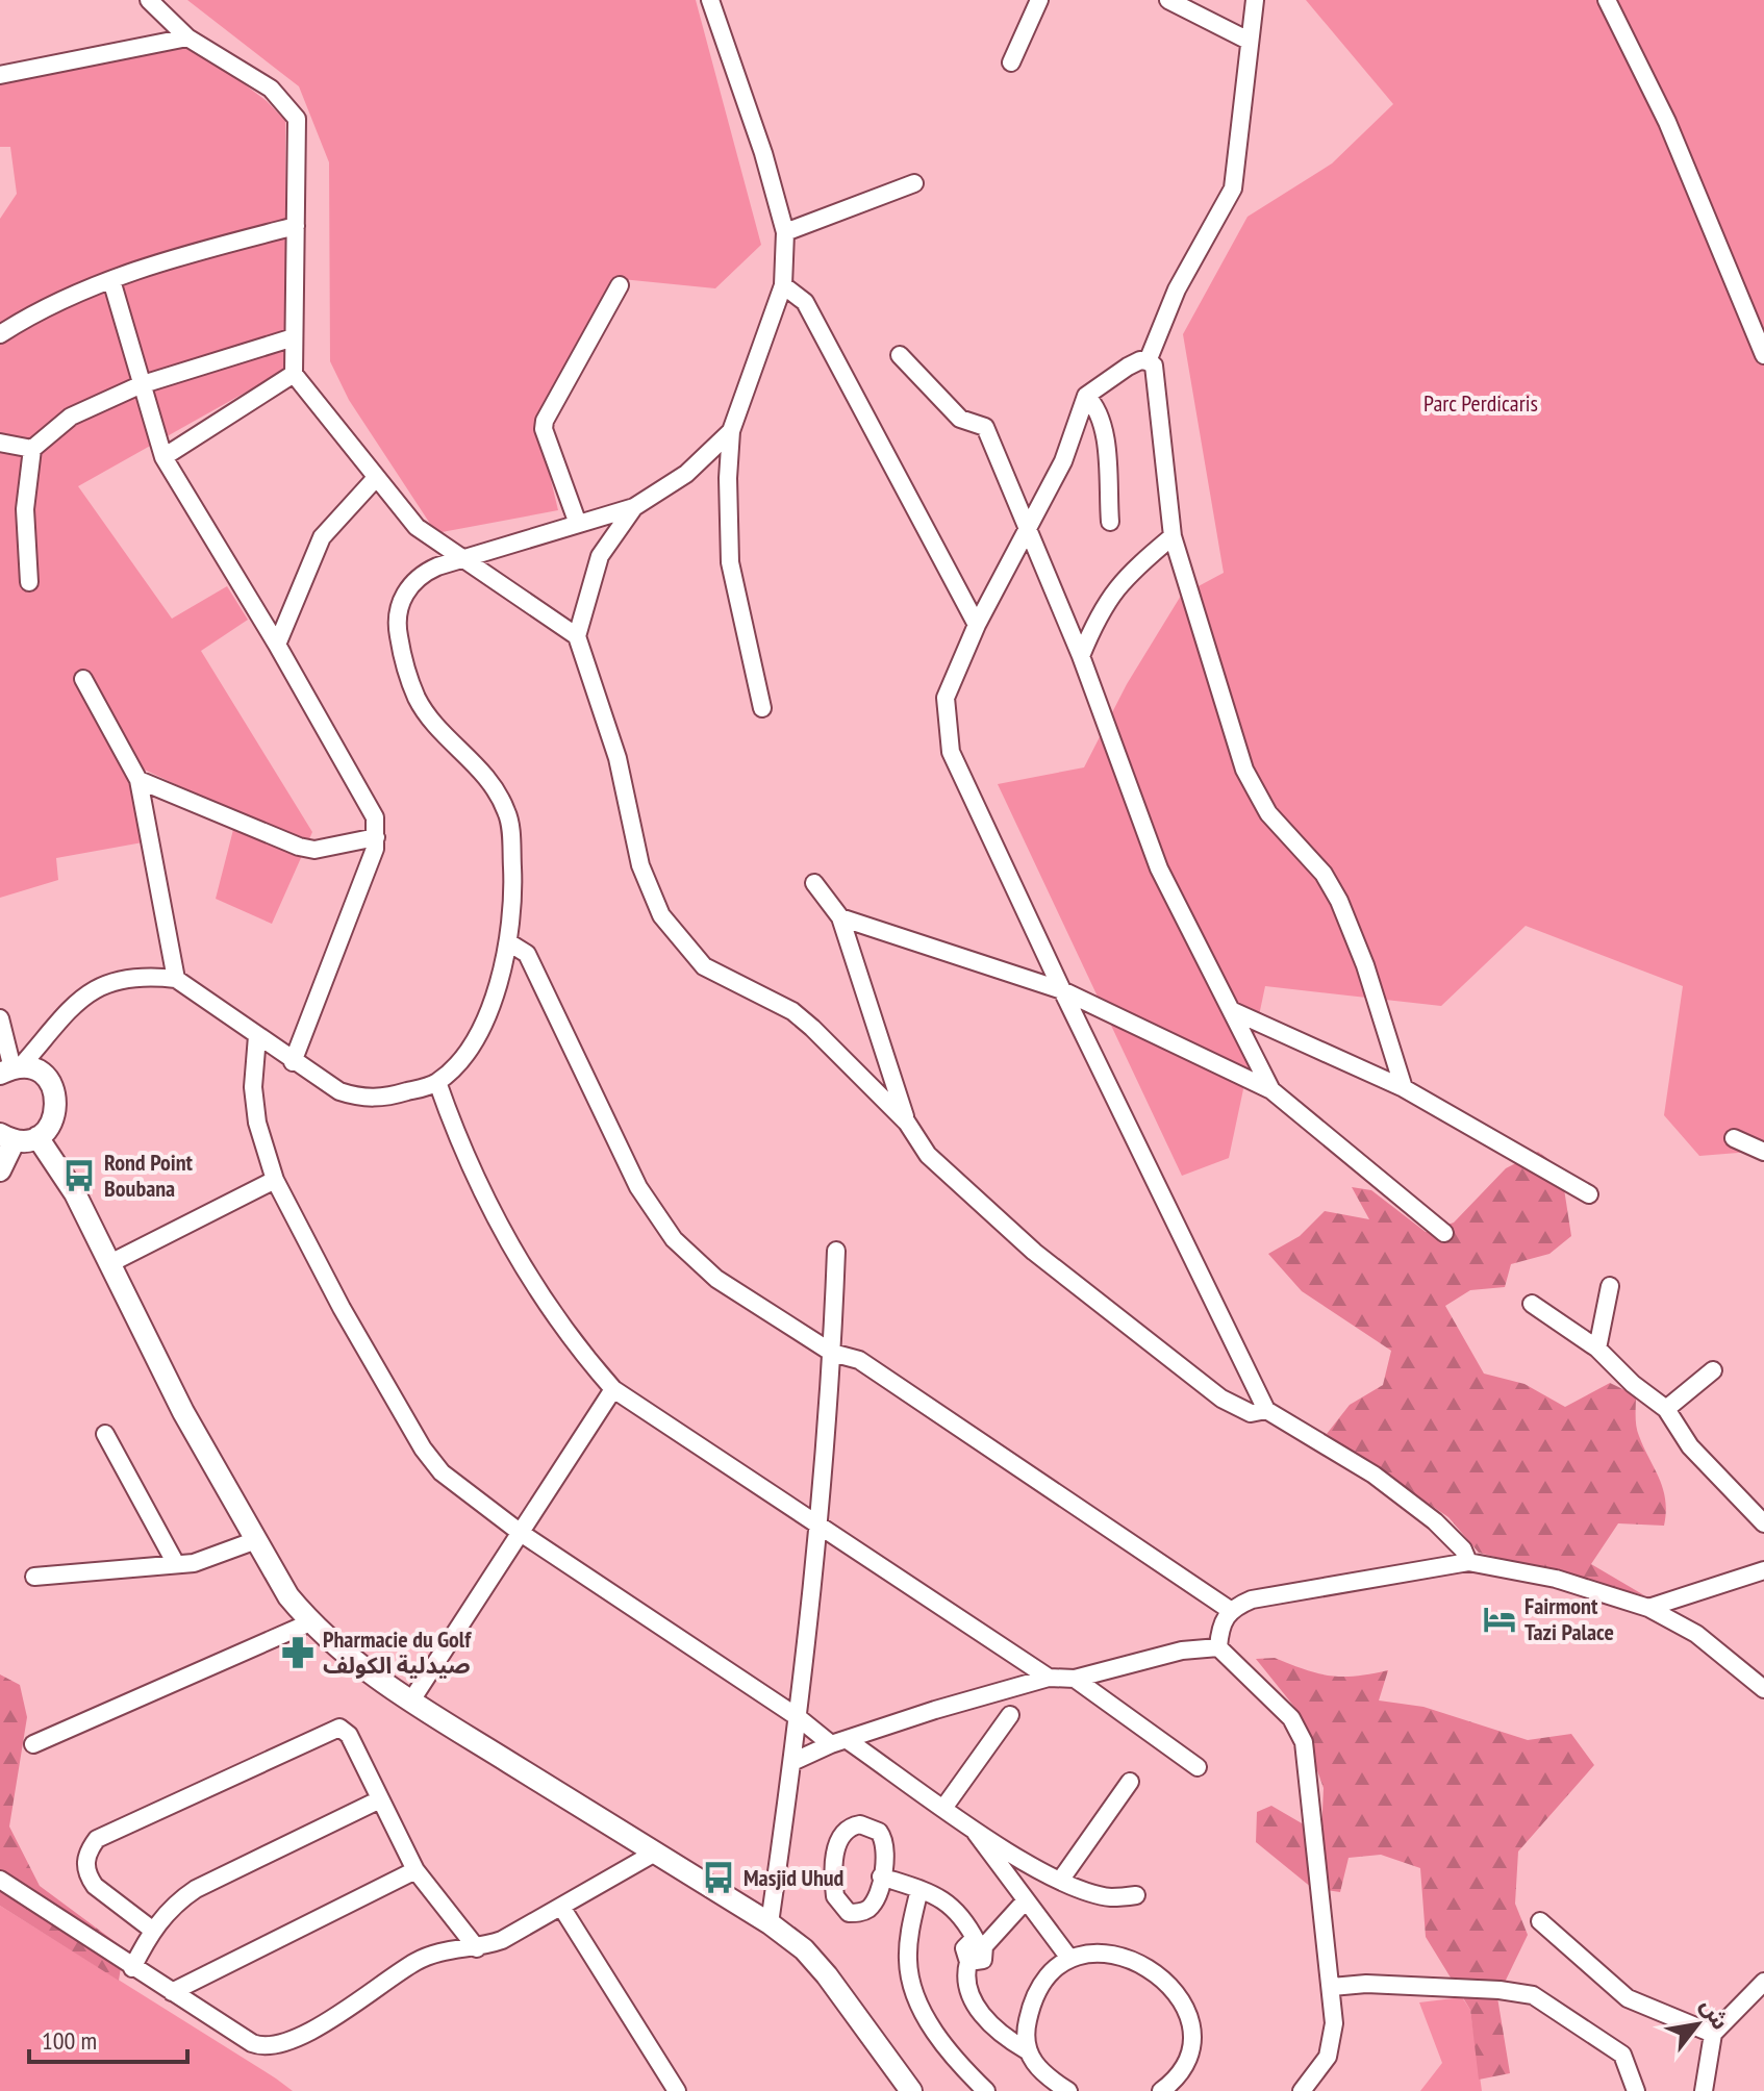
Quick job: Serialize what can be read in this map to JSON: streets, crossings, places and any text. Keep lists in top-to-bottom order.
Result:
{
  "parks": ["Parc Perdicaris"],
  "places": {
    "bus stop": ["Rond Point Boubana", "Masjid Uhud"],
    "hotel": ["Fairmont Tazi Palace"],
    "pharmacy": ["Pharmacie du Golf صيدلية الكولف"]
  },
  "scale_bar": "100 m",
  "north": "top right"
}
